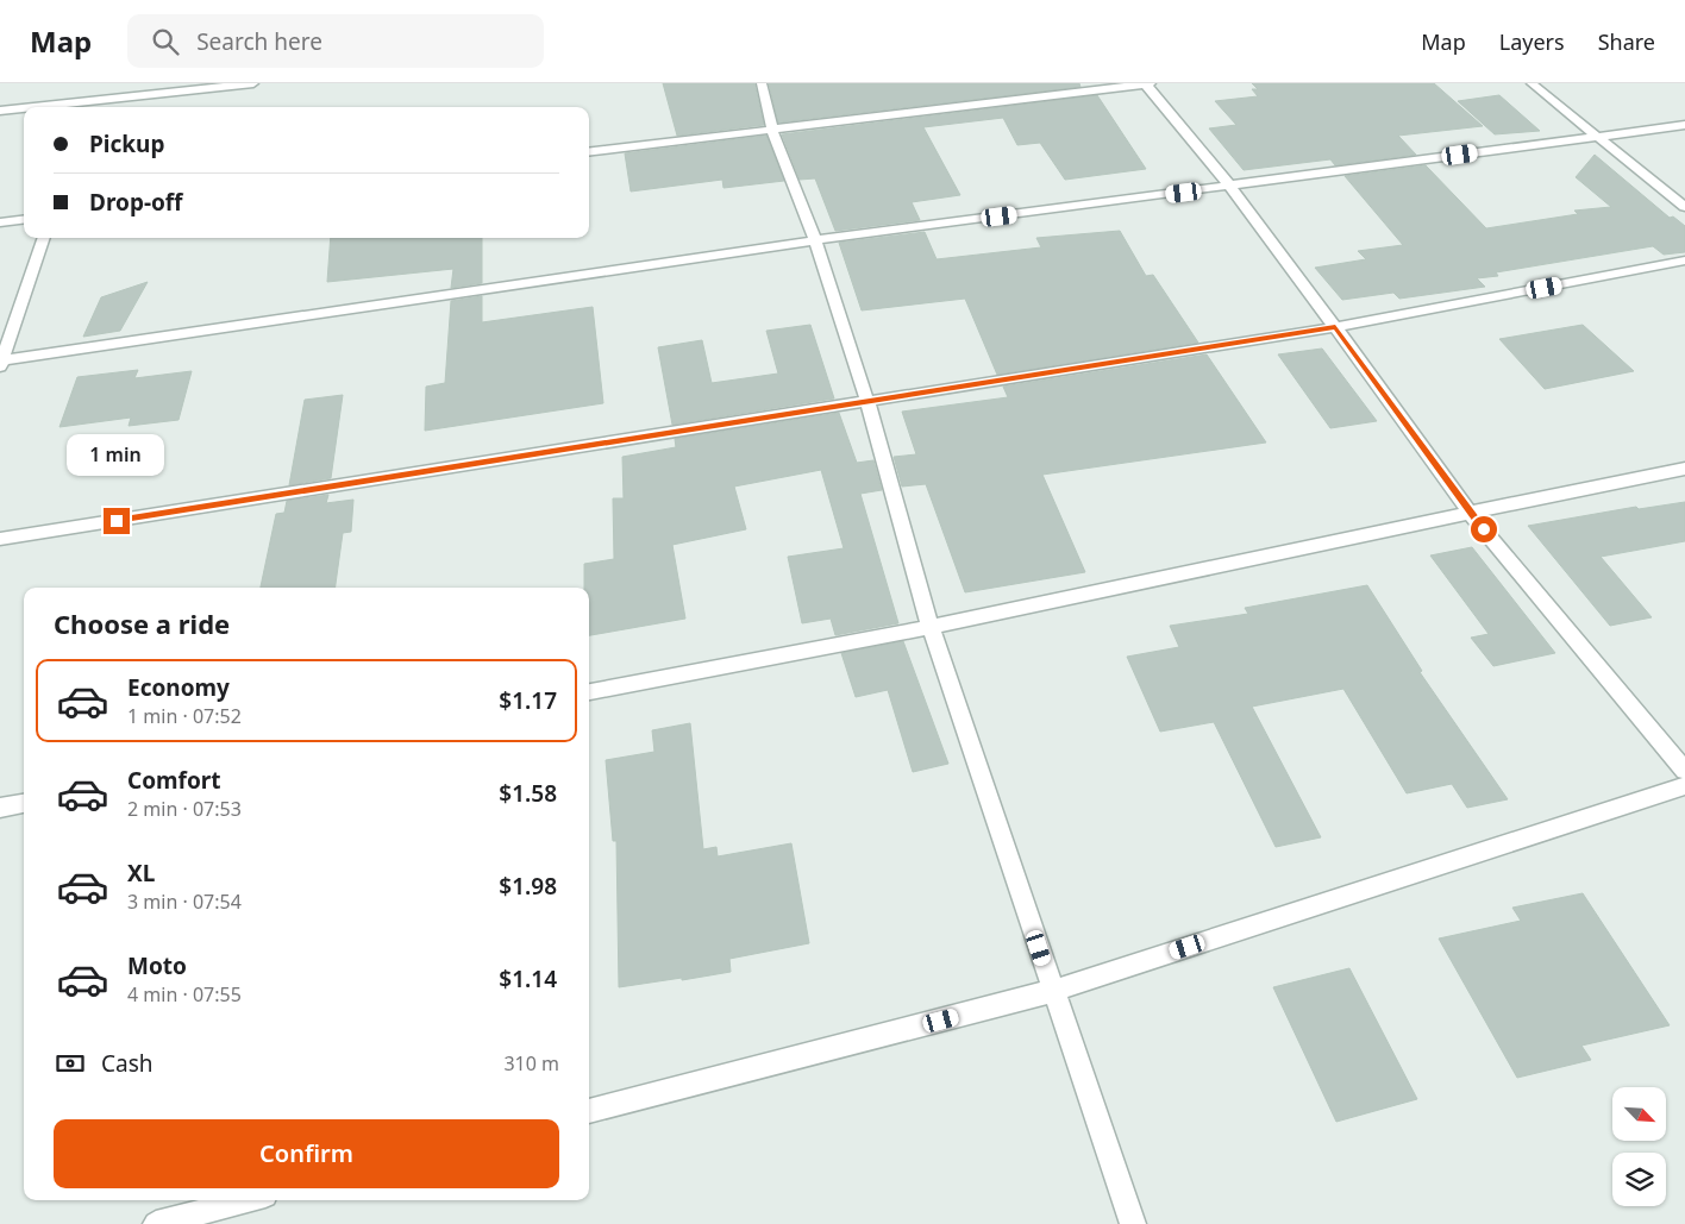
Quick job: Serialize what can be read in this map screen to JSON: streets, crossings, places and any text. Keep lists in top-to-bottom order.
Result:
{
  "north": "bottom right",
  "page": {
    "header": "Map",
    "search": "Search here",
    "nav": ["Map", "Layers", "Share"],
    "banner": ["Pickup", "Drop-off"],
    "bubble": "1 min",
    "heading": "Choose a ride",
    "list": [
      {
        "name": "Economy",
        "note": "1 min · 07:52",
        "value": "$1.17"
      },
      {
        "name": "Comfort",
        "note": "2 min · 07:53",
        "value": "$1.58"
      },
      {
        "name": "XL",
        "note": "3 min · 07:54",
        "value": "$1.98"
      },
      {
        "name": "Moto",
        "note": "4 min · 07:55",
        "value": "$1.14"
      }
    ],
    "pay": ["Cash", "310 m"],
    "buttons": "Confirm"
  }
}
